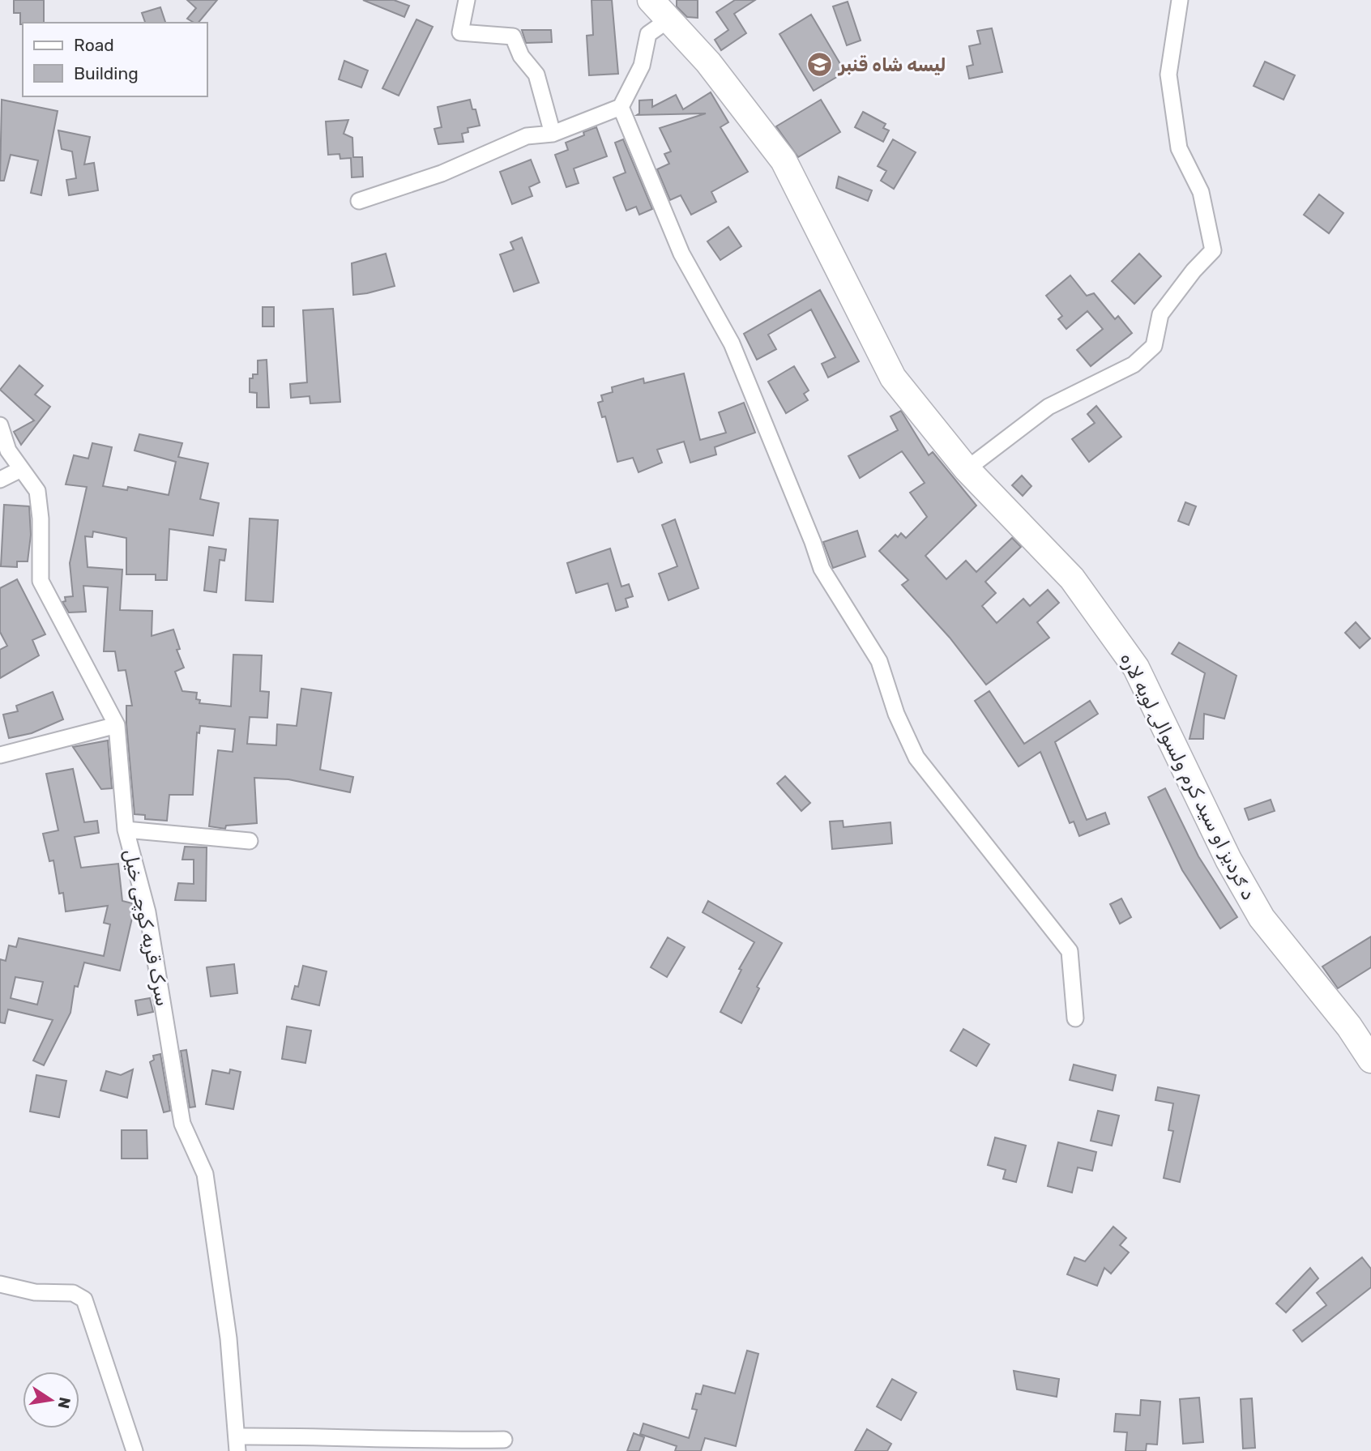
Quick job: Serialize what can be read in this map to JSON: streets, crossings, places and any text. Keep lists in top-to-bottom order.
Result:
{
  "streets": {
    "highway": ["د ګردیز او سید کرم ولسوالۍ لویه لاره"],
    "street": ["سرک قریه کوچی خیل"]
  },
  "places": {
    "school or university": ["لیسه شاه قنبر"]
  },
  "legend": ["Road", "Building"],
  "north": "right"
}
